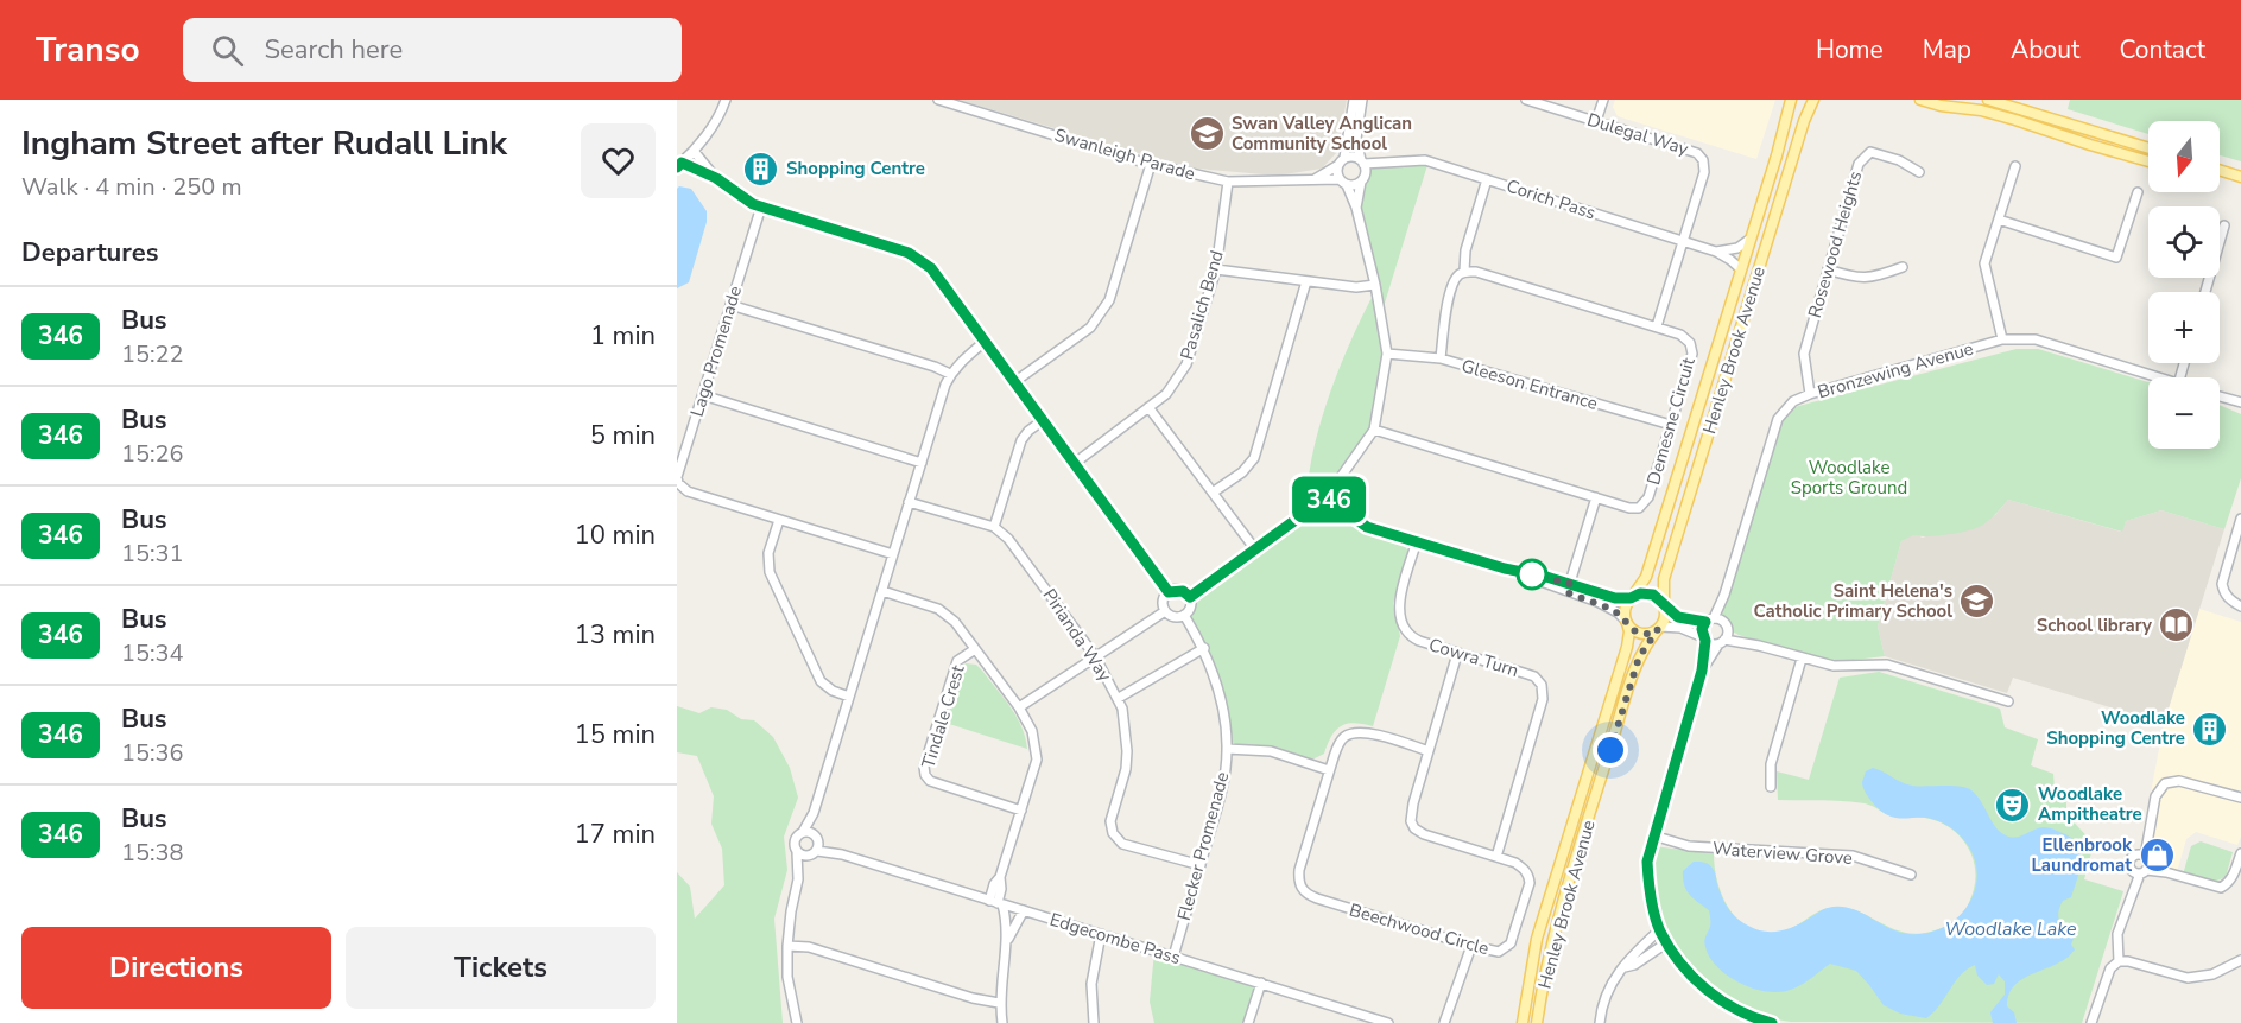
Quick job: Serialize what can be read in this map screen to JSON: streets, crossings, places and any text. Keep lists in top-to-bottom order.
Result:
{
  "streets": {
    "main road": ["Henley Brook Avenue"],
    "street": [
      "Dulegal Way",
      "Swanleigh Parade",
      "Corich Pass",
      "Rosewood Heights",
      "Pasalich Bend",
      "Lago Promenade",
      "Bronzewing Avenue",
      "Gleeson Entrance",
      "Demesne Circuit",
      "Pirianda Way",
      "Cowra Turn",
      "Tindale Crest",
      "Flecker Promenade",
      "Waterview Grove",
      "Beechwood Circle",
      "Edgecombe Pass"
    ]
  },
  "crossings": [
    ["Dulegal Way", "Corich Pass"],
    ["Dulegal Way", "Demesne Circuit"],
    ["Swanleigh Parade", "Corich Pass"],
    ["Swanleigh Parade", "Pasalich Bend"],
    ["Corich Pass", "Henley Brook Avenue"],
    ["Rosewood Heights", "Bronzewing Avenue"],
    ["Gleeson Entrance", "Demesne Circuit"],
    ["Pirianda Way", "Flecker Promenade"],
    ["Cowra Turn", "Beechwood Circle"],
    ["Flecker Promenade", "Edgecombe Pass"]
  ],
  "water": ["Woodlake Lake"],
  "parks": ["Woodlake Sports Ground"],
  "places": {
    "school or university": ["Swan Valley Anglican Community School", "Saint Helena's Catholic Primary School"],
    "building": ["Shopping Centre", "Woodlake Shopping Centre"],
    "library": ["School library"],
    "theatre": ["Woodlake Ampitheatre"],
    "shop": ["Ellenbrook Laundromat"]
  },
  "lines": ["bus line 346"],
  "north": "bottom",
  "page": {
    "header": "Transo",
    "search": "Search here",
    "nav": [
      "Home",
      "Map",
      "About",
      "Contact"
    ],
    "heading": [
      ["Ingham Street after Rudall Link", "Walk · 4 min · 250 m"],
      "Departures"
    ],
    "on_map": "346",
    "map_buttons": ["+", "−"],
    "list": [
      {
        "mark": "346",
        "name": "Bus",
        "note": "15:22",
        "value": "1 min"
      },
      {
        "mark": "346",
        "name": "Bus",
        "note": "15:26",
        "value": "5 min"
      },
      {
        "mark": "346",
        "name": "Bus",
        "note": "15:31",
        "value": "10 min"
      },
      {
        "mark": "346",
        "name": "Bus",
        "note": "15:34",
        "value": "13 min"
      },
      {
        "mark": "346",
        "name": "Bus",
        "note": "15:36",
        "value": "15 min"
      },
      {
        "mark": "346",
        "name": "Bus",
        "note": "15:38",
        "value": "17 min"
      }
    ],
    "buttons": ["Directions", "Tickets"]
  }
}
